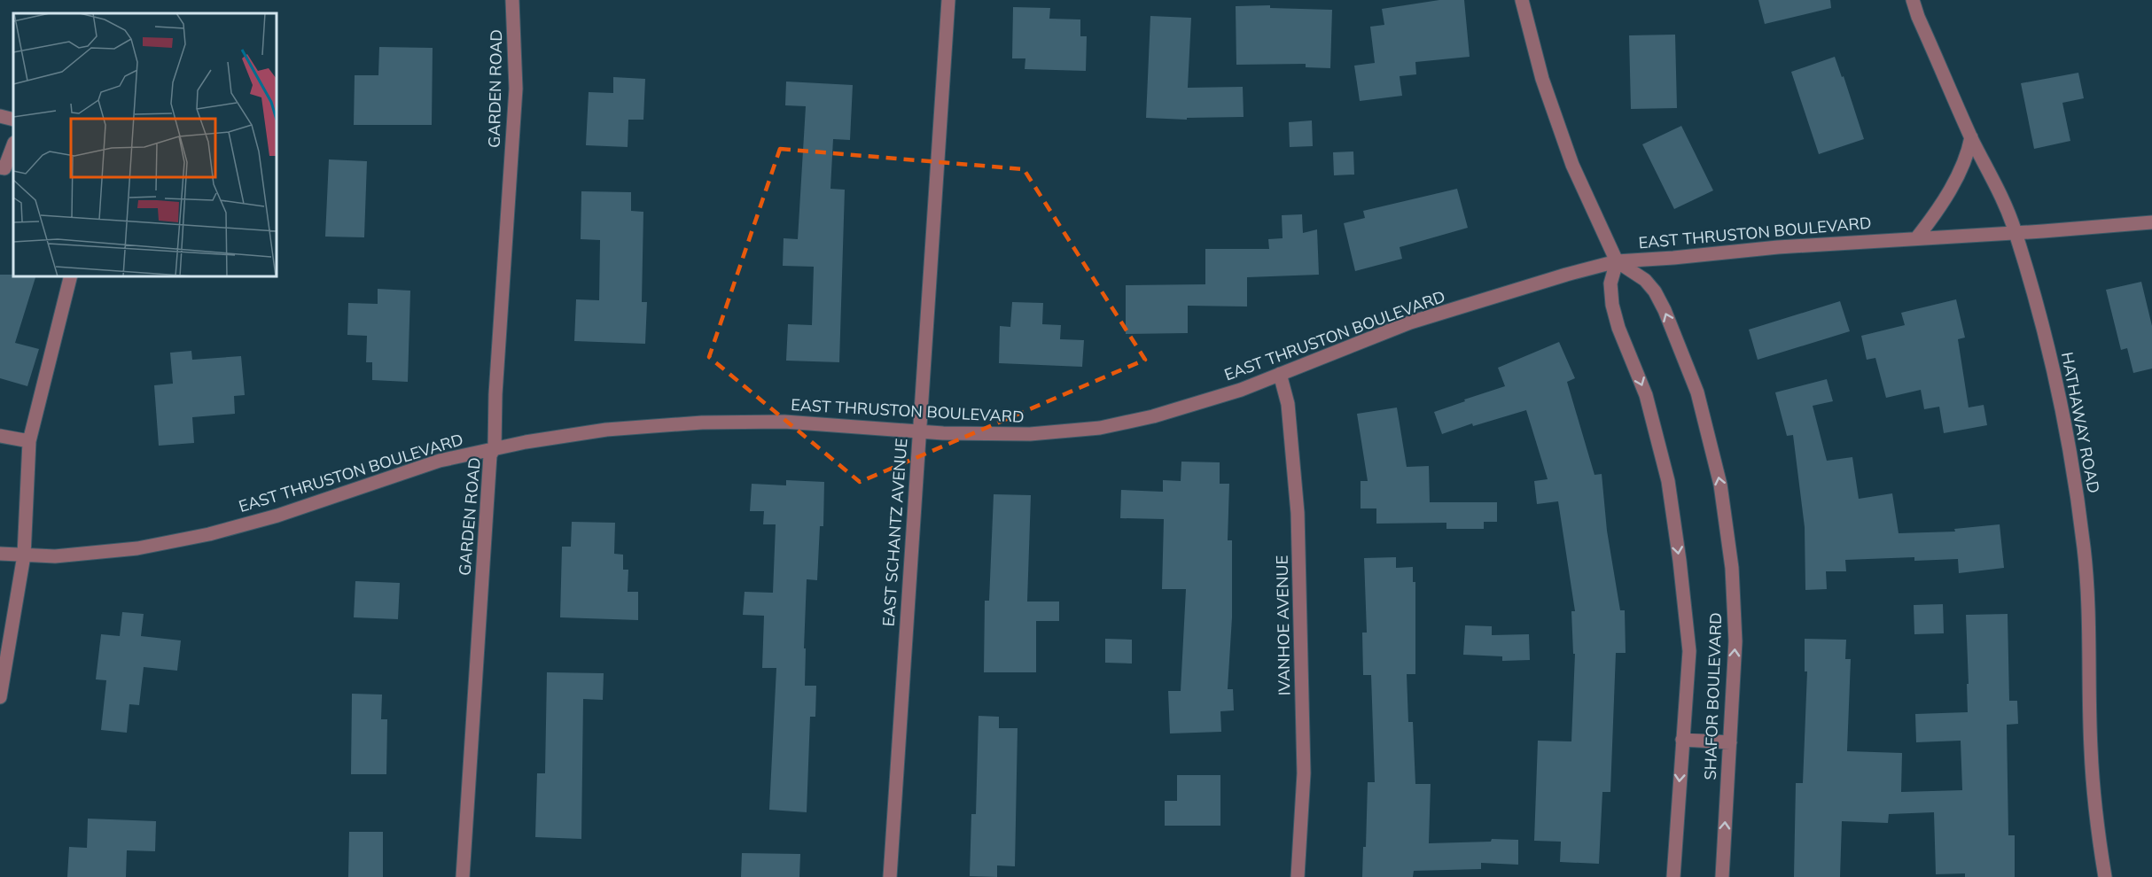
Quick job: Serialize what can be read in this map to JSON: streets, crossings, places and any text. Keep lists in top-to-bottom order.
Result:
{
  "streets": {
    "street": [
      "GARDEN ROAD",
      "EAST THRUSTON BOULEVARD",
      "HATHAWAY ROAD",
      "EAST SCHANTZ AVENUE",
      "IVANHOE AVENUE",
      "SHAFOR BOULEVARD"
    ]
  },
  "crossings": [
    ["GARDEN ROAD", "EAST THRUSTON BOULEVARD"],
    ["EAST THRUSTON BOULEVARD", "HATHAWAY ROAD"],
    ["EAST THRUSTON BOULEVARD", "EAST SCHANTZ AVENUE"],
    ["EAST THRUSTON BOULEVARD", "IVANHOE AVENUE"],
    ["EAST THRUSTON BOULEVARD", "SHAFOR BOULEVARD"]
  ]
}
